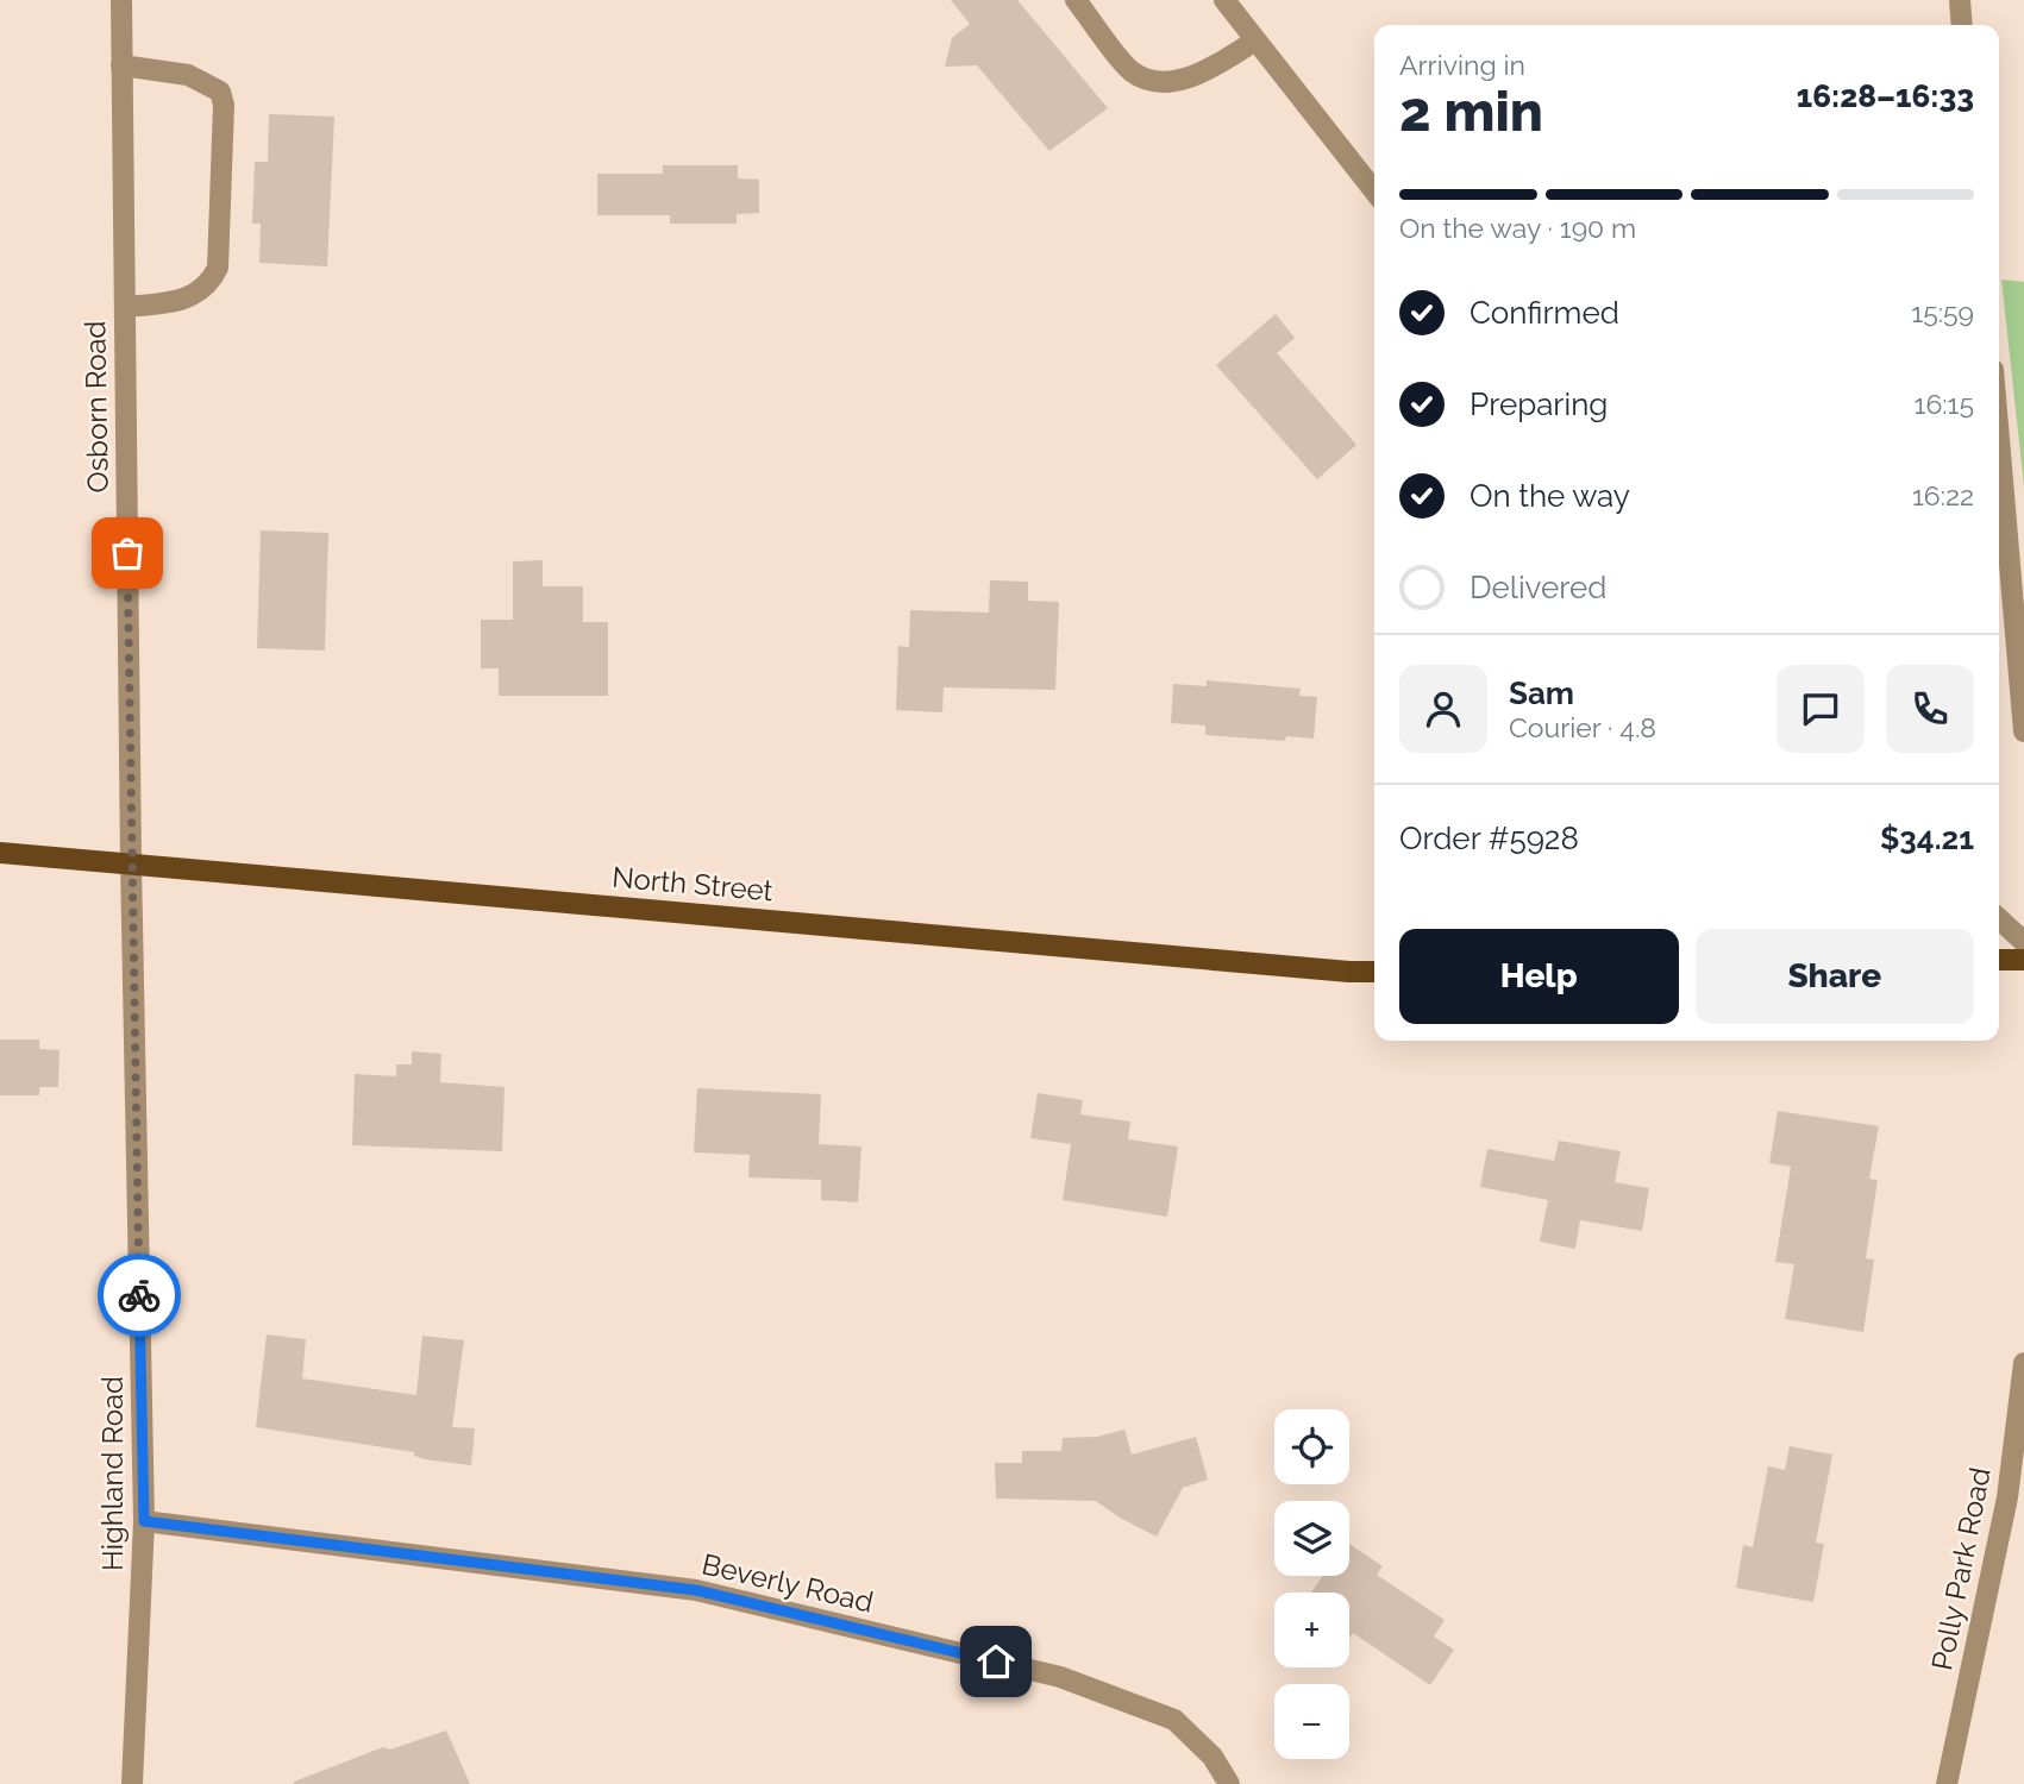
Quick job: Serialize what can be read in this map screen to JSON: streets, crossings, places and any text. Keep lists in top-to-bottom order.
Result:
{
  "streets": {
    "main road": ["North Street"],
    "street": [
      "Osborn Road",
      "Highland Road",
      "Polly Park Road",
      "Beverly Road"
    ]
  },
  "crossings": [
    ["Osborn Road", "North Street"],
    ["Osborn Road", "Highland Road"],
    ["North Street", "Highland Road"],
    ["Highland Road", "Beverly Road"]
  ],
  "page": {
    "heading": ["2 min", "Arriving in", "16:28–16:33"],
    "panel": [
      "Sam",
      "Courier · 4.8",
      "Order #5928",
      "$34.21"
    ],
    "bar": "On the way · 190 m",
    "list": [
      ["Confirmed", "15:59"],
      ["Preparing", "16:15"],
      ["On the way", "16:22"],
      "Delivered"
    ],
    "buttons": ["Help", "Share"],
    "map_buttons": ["+", "−"]
  }
}
